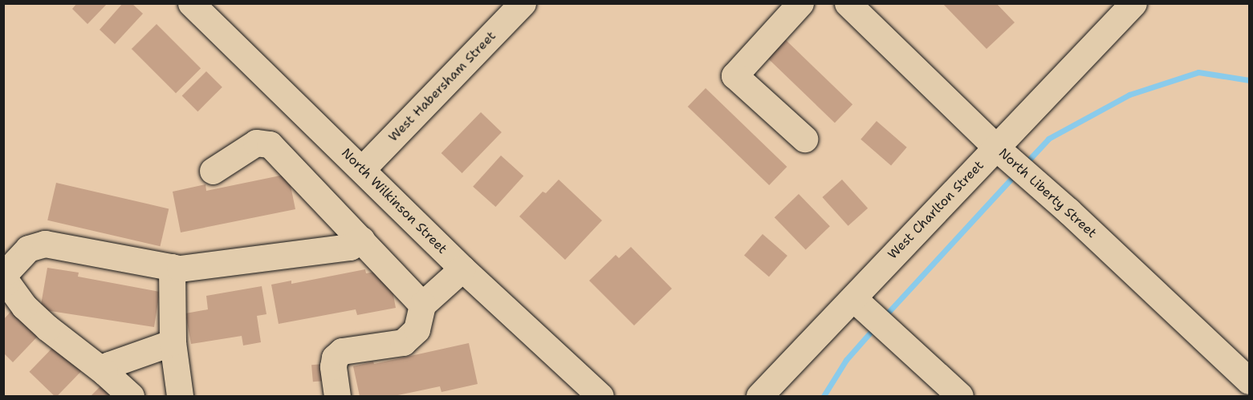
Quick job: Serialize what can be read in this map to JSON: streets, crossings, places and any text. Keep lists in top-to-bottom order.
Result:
{
  "streets": {
    "street": [
      "West Habersham Street",
      "North Liberty Street",
      "North Wilkinson Street",
      "West Charlton Street"
    ]
  },
  "crossings": [
    ["West Habersham Street", "North Wilkinson Street"],
    ["North Liberty Street", "West Charlton Street"]
  ]
}
